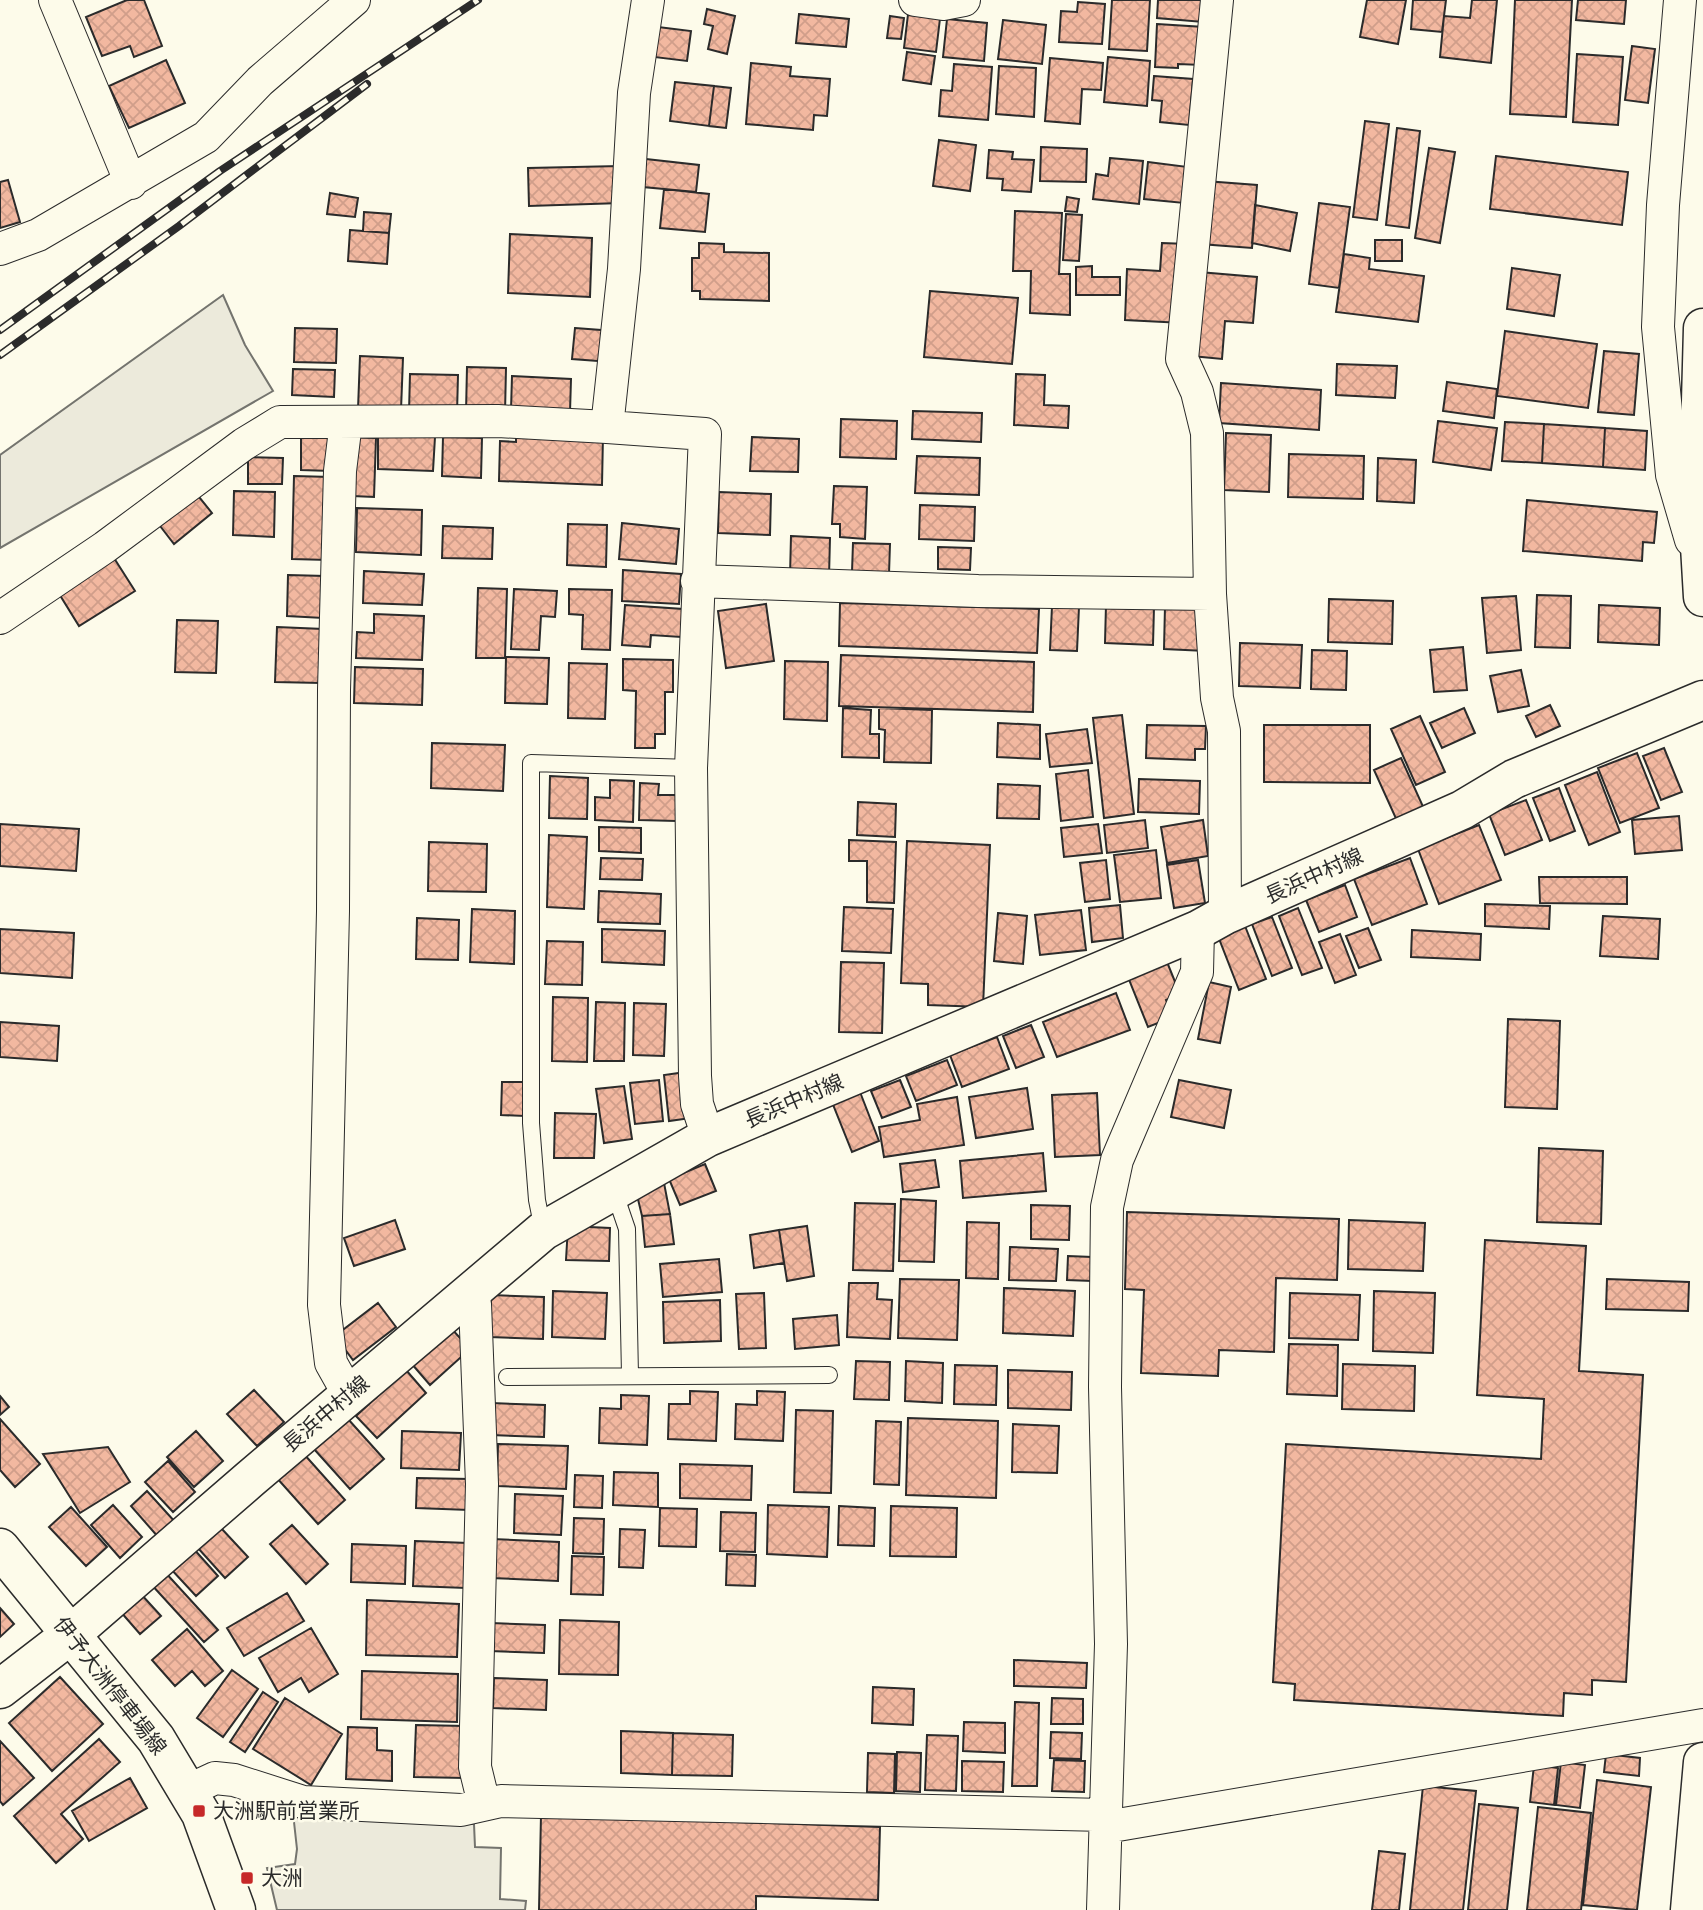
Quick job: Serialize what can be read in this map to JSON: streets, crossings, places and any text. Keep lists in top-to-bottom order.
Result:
{
  "streets": {
    "main road": ["長浜中村線", "伊予大洲停車場線"]
  },
  "crossings": [
    ["長浜中村線", "伊予大洲停車場線"]
  ],
  "places": {
    "transit": ["大洲駅前営業所", "大洲"]
  }
}
